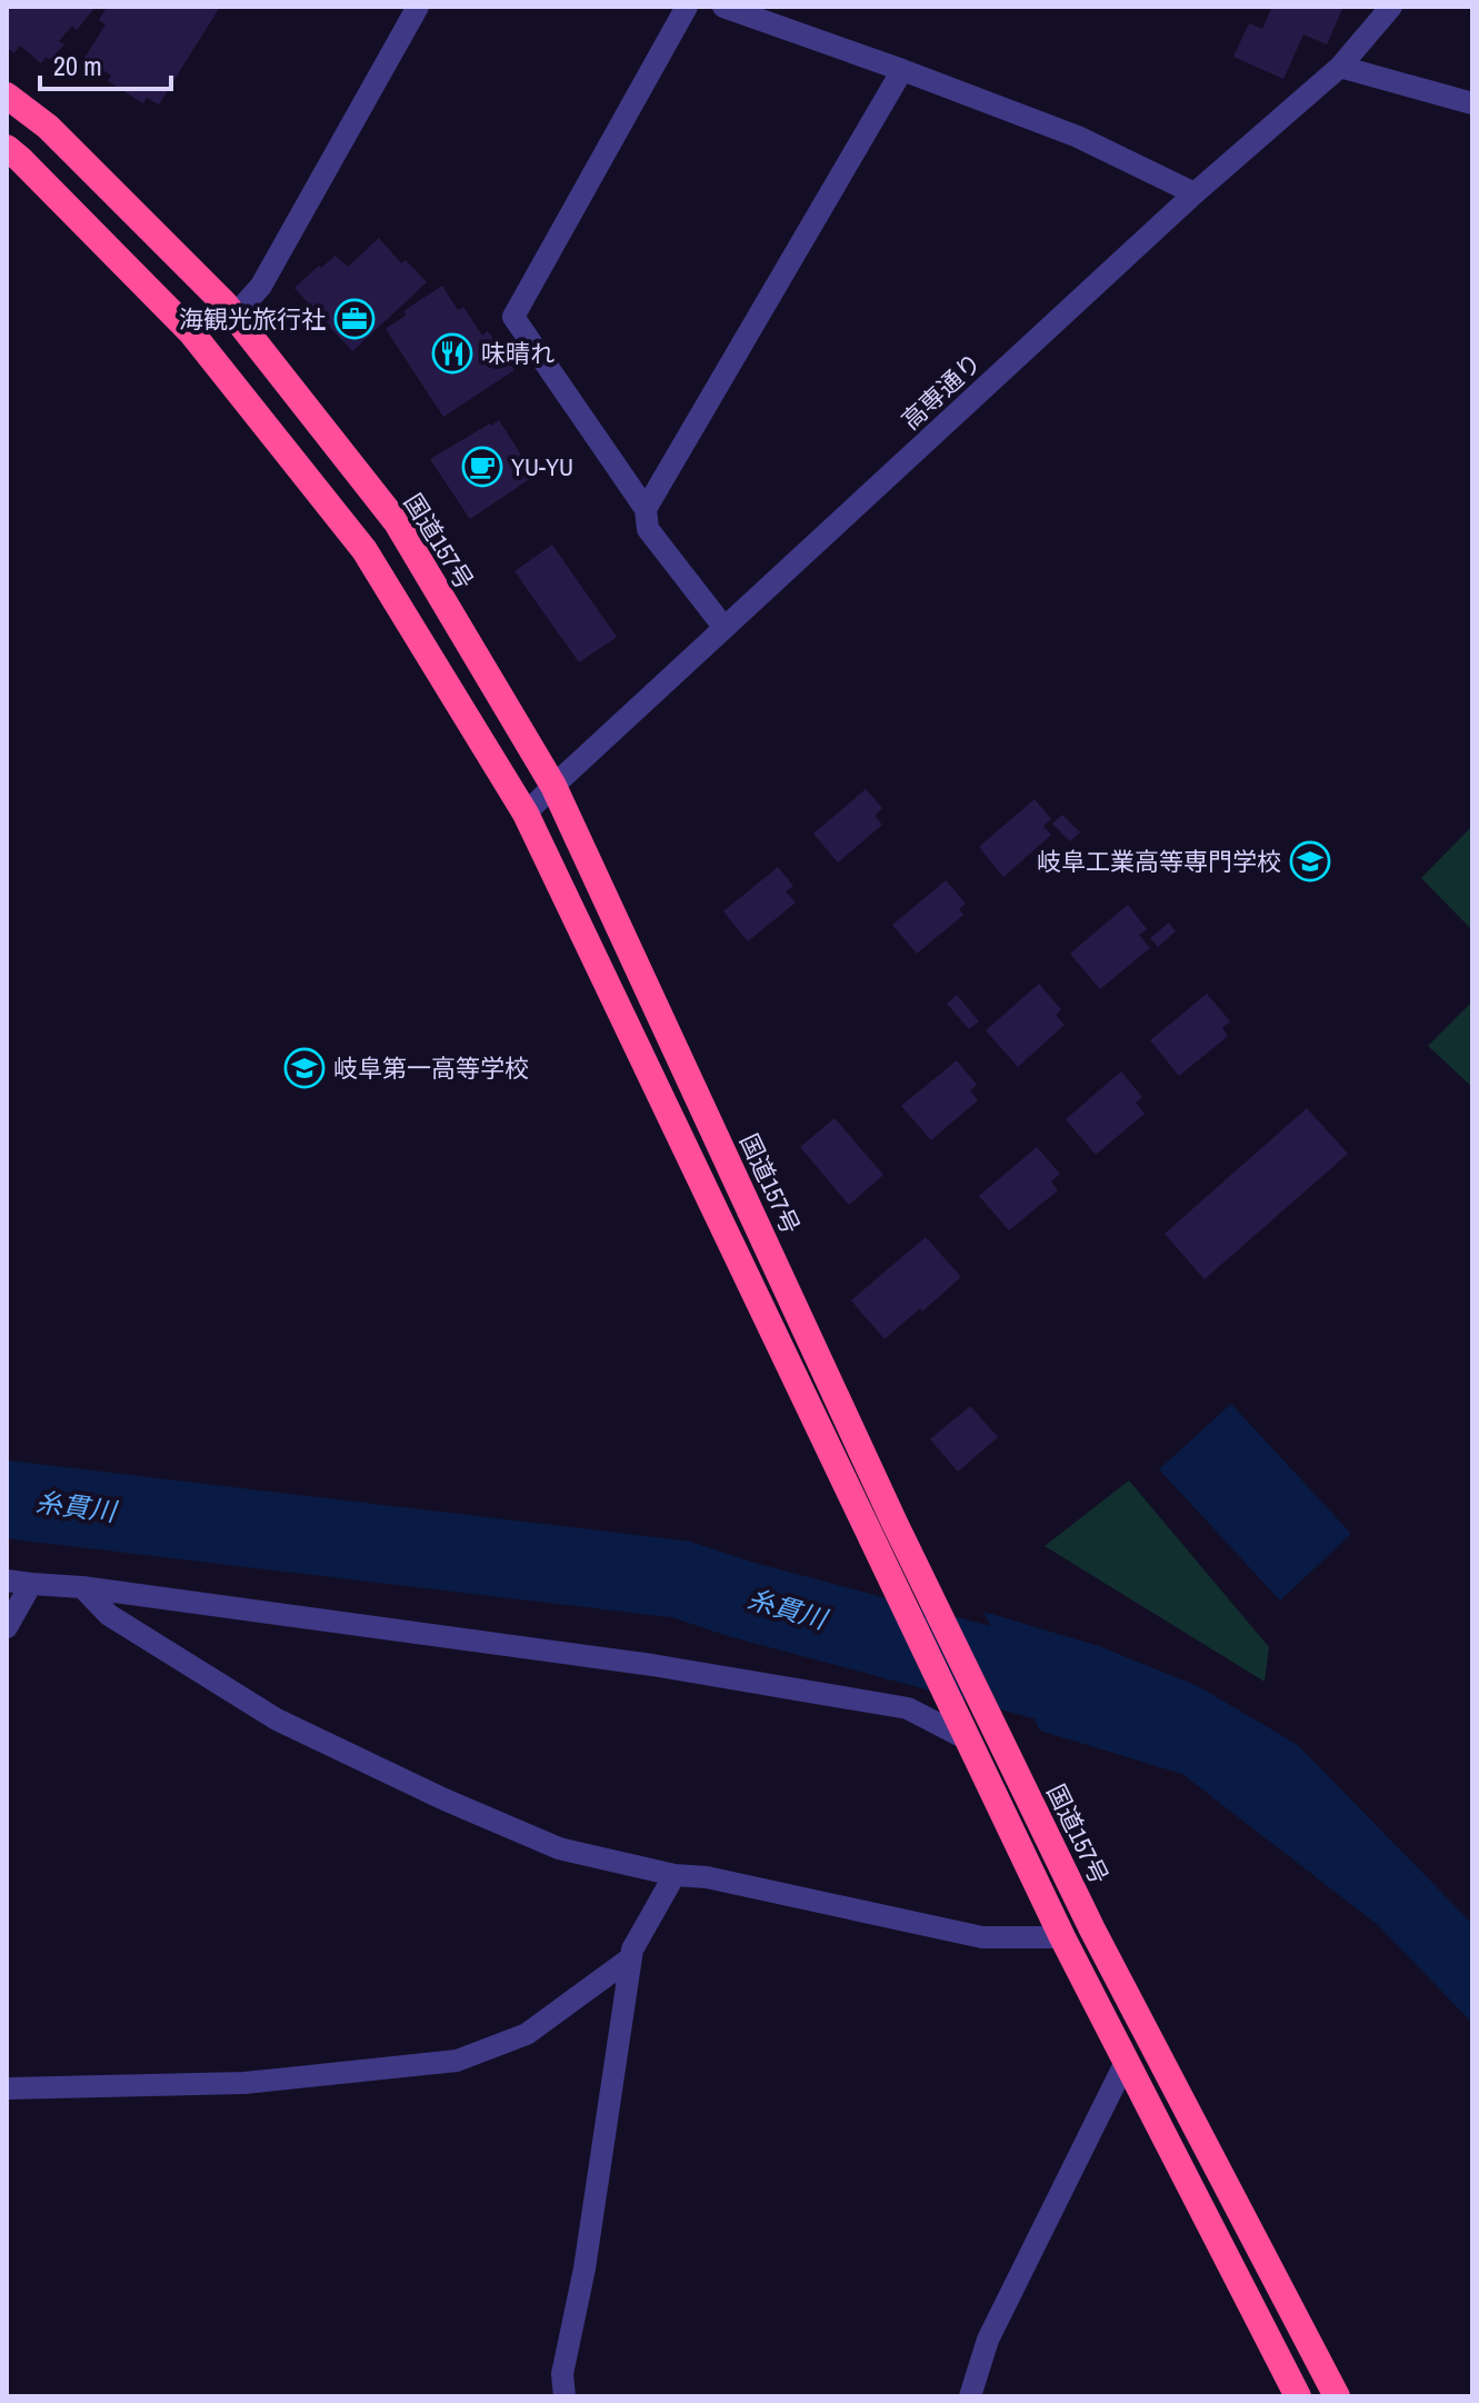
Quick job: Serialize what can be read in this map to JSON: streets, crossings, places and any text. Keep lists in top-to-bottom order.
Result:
{
  "streets": {
    "highway": ["国道157号"],
    "street": ["高専通り"]
  },
  "crossings": [
    ["高専通り", "国道157号"]
  ],
  "water": ["糸貫川"],
  "places": {
    "office": ["海観光旅行社"],
    "restaurant": ["味晴れ"],
    "cafe": ["YU-YU"],
    "school or university": ["岐阜工業高等専門学校", "岐阜第一高等学校"]
  },
  "scale_bar": "20 m"
}
